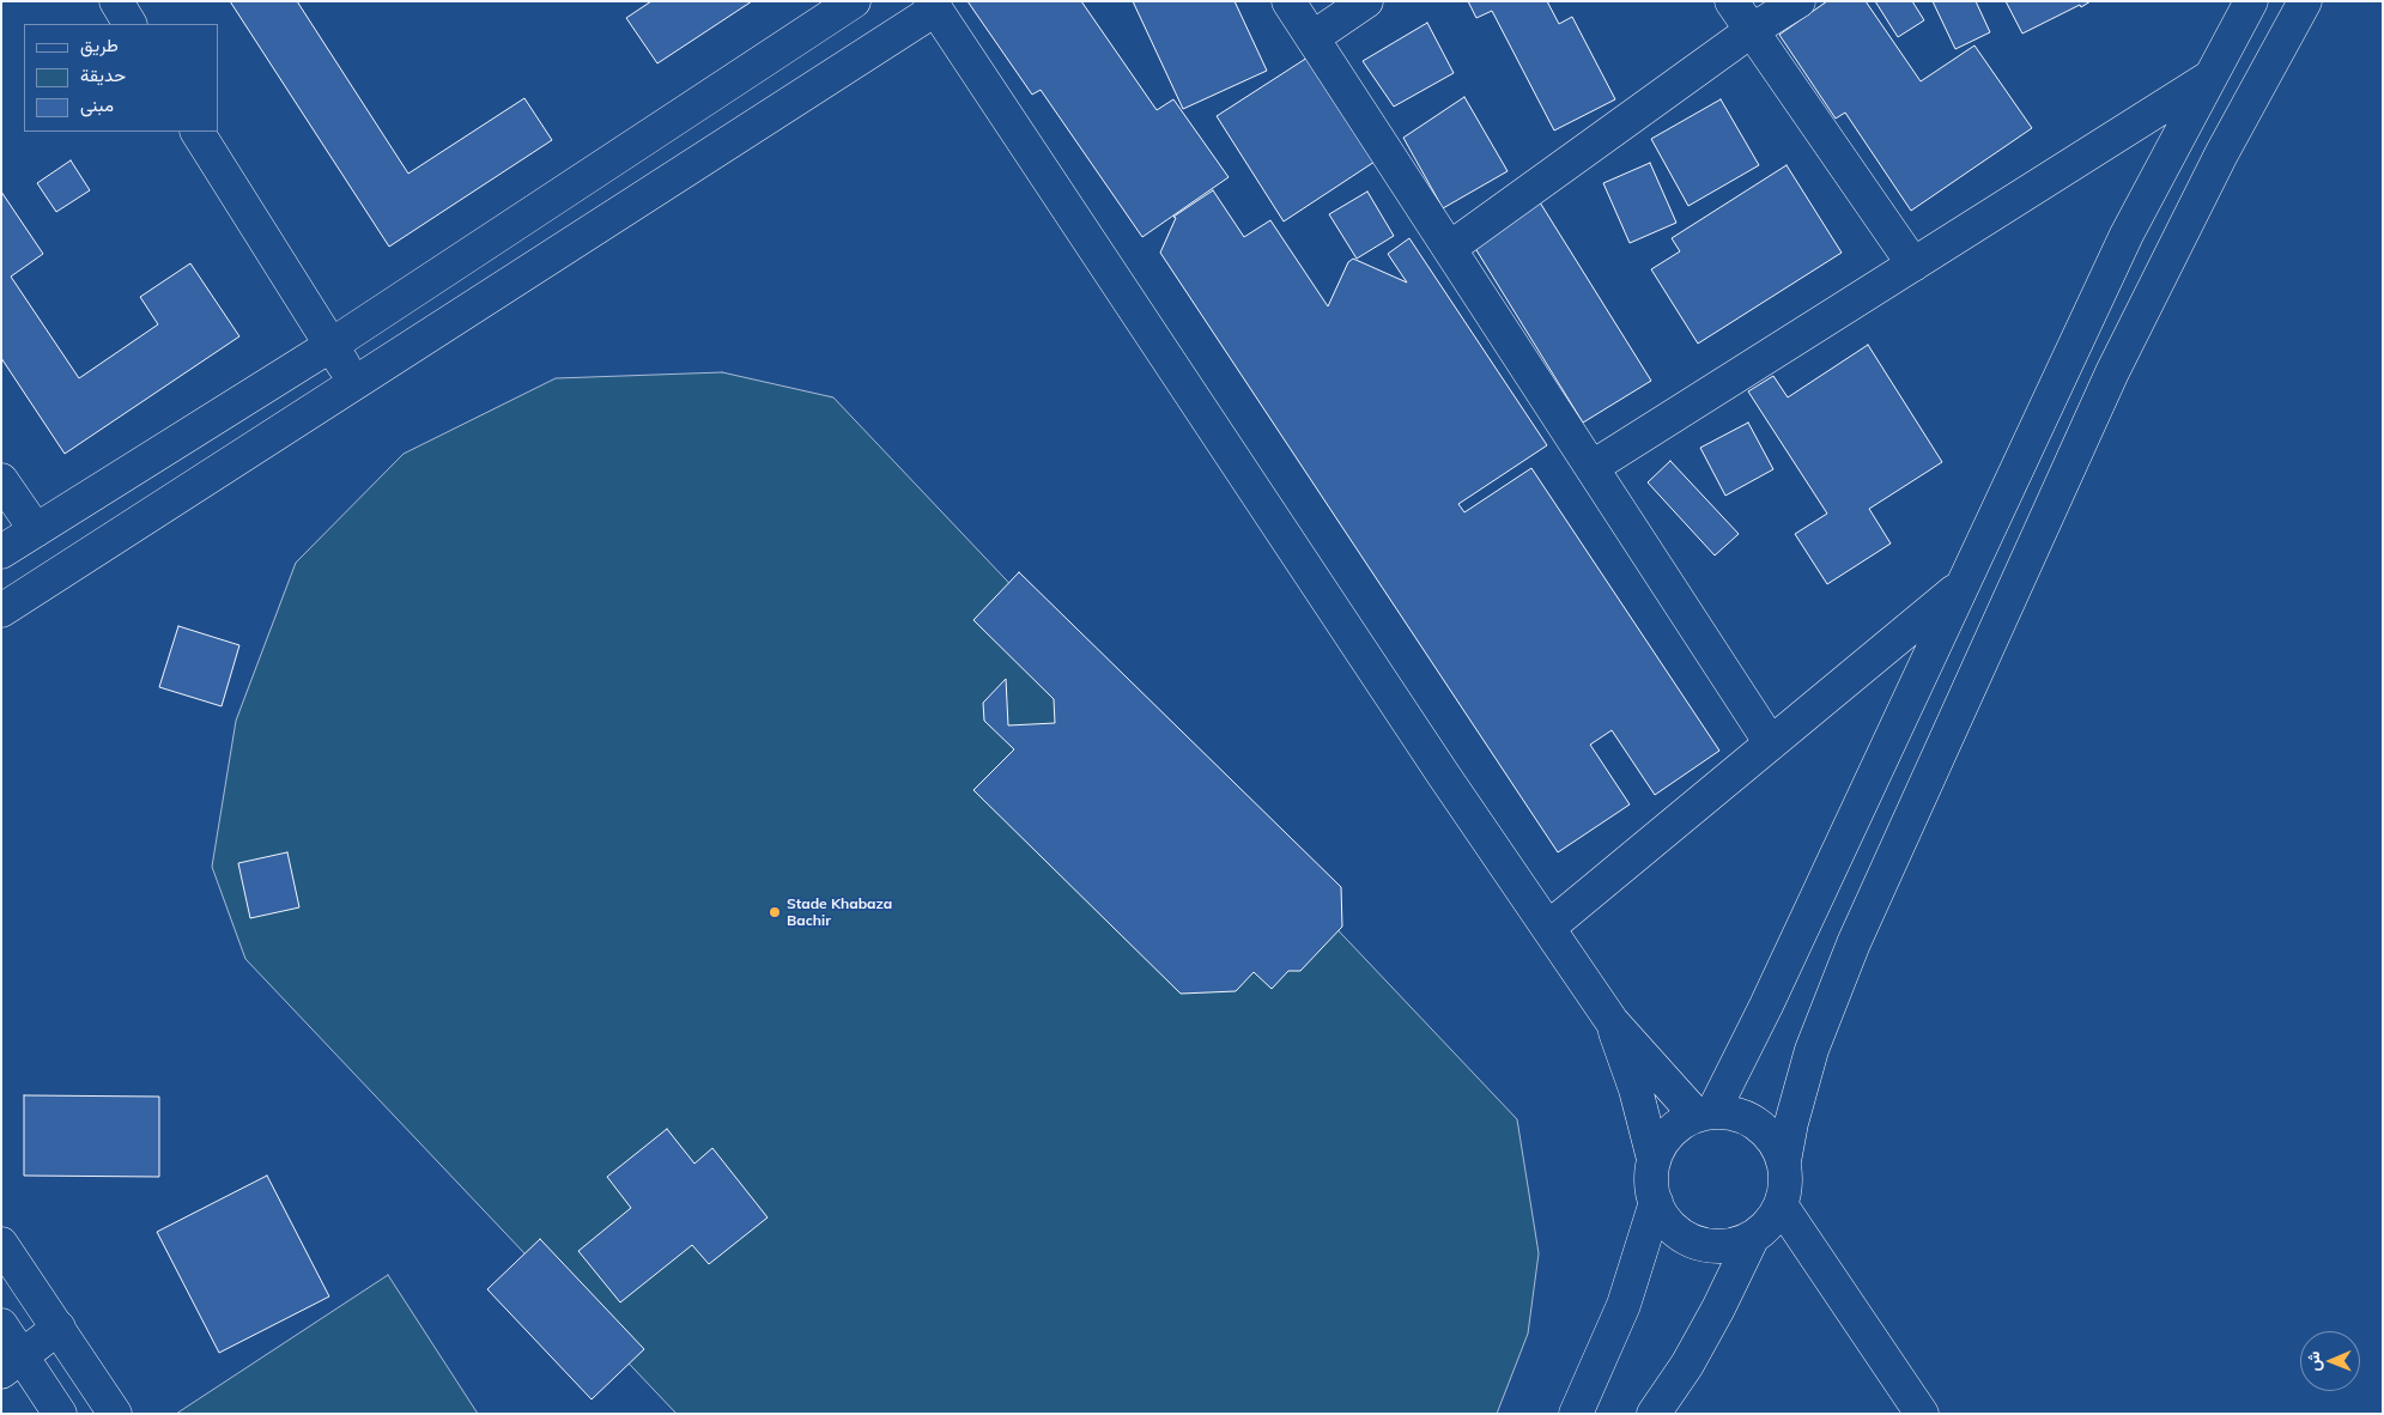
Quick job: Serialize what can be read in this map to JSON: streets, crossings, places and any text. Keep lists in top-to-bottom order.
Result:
{
  "places": ["Stade Khabaza Bachir"],
  "legend": ["طريق", "حديقة", "مبنى"],
  "north": "left"
}
